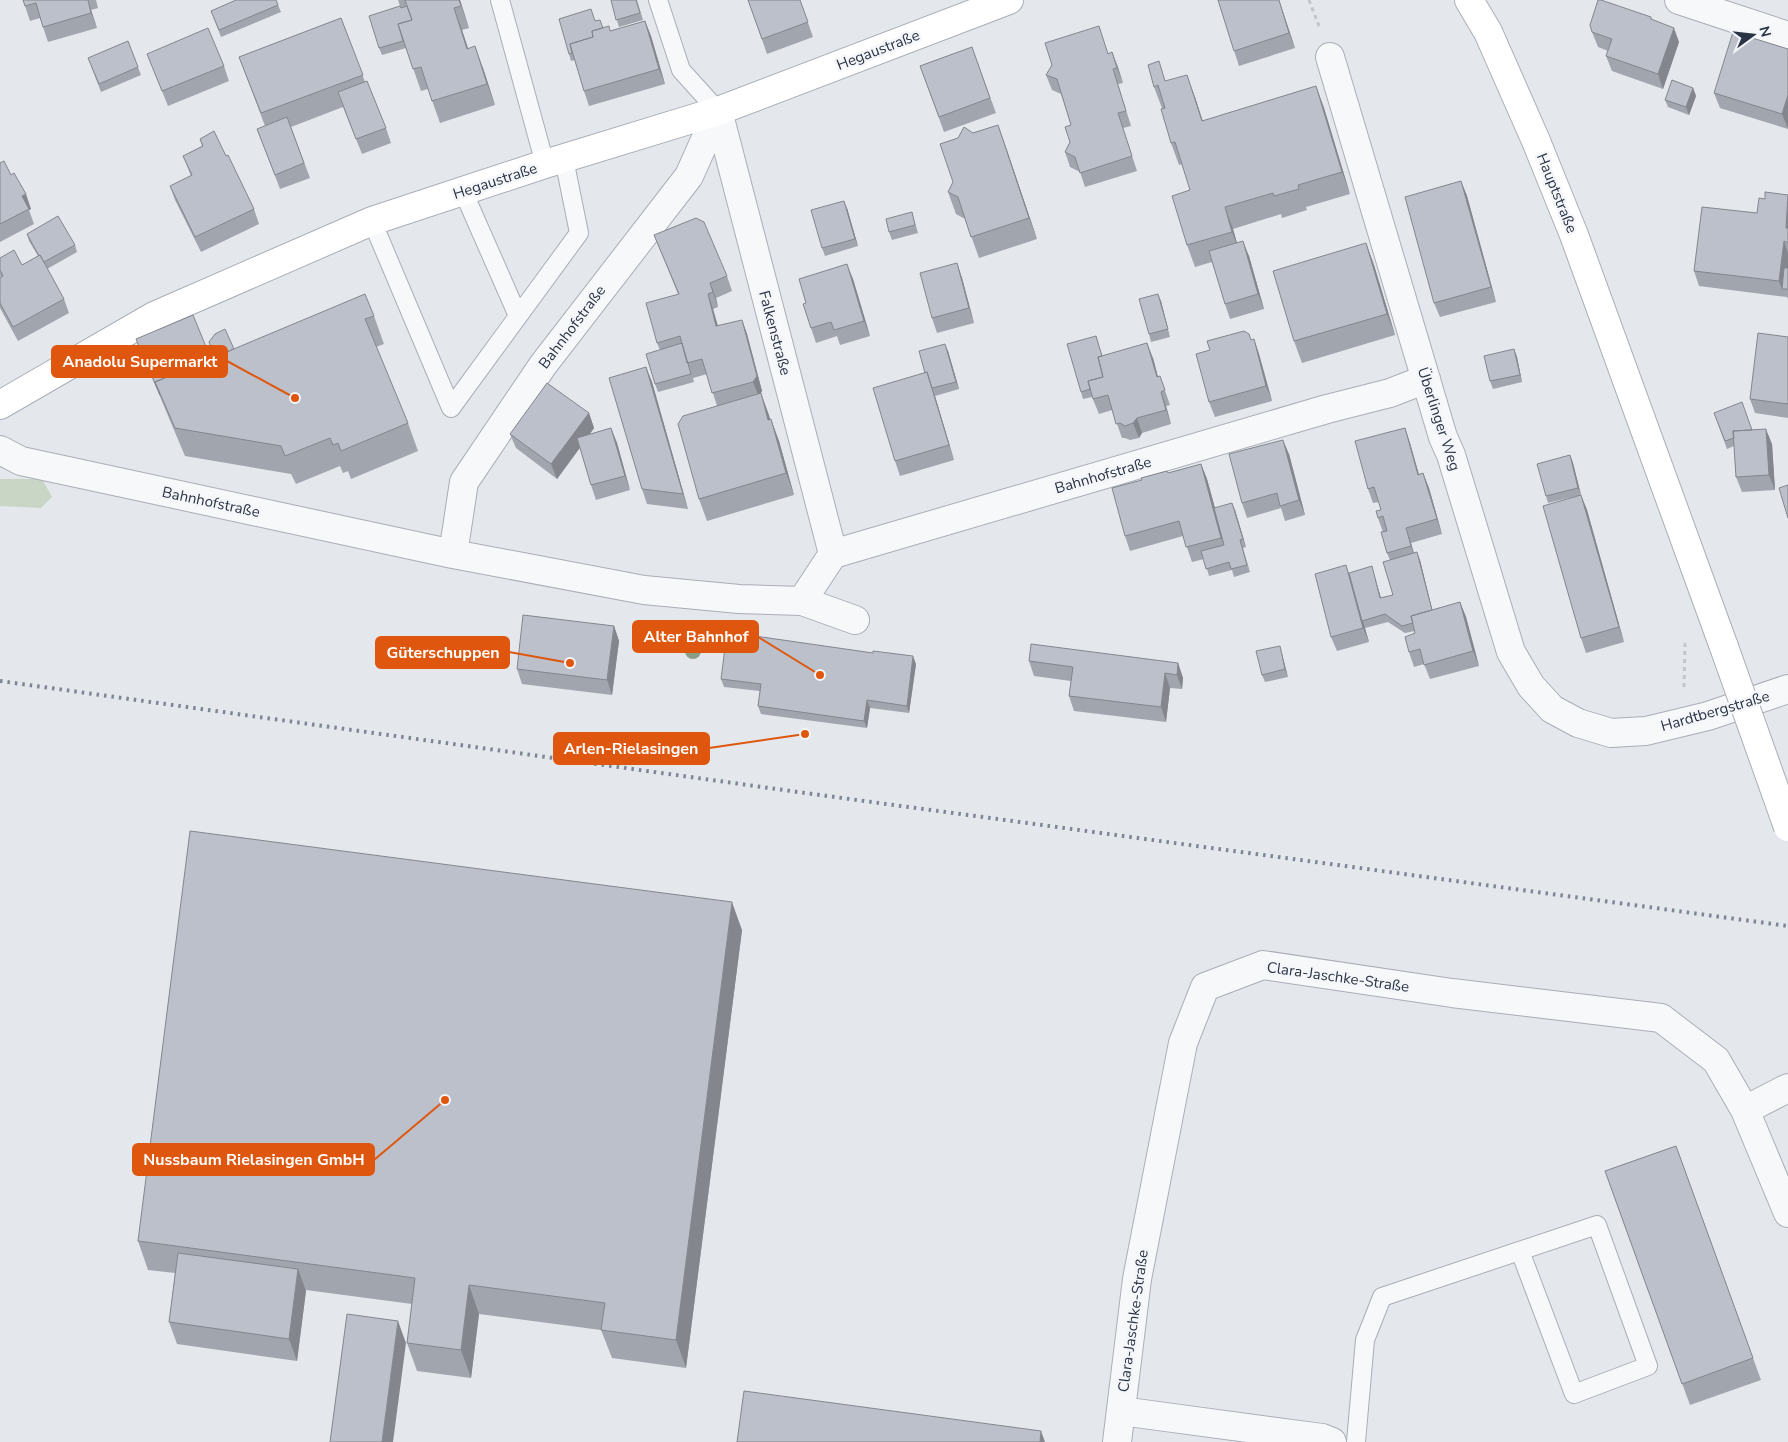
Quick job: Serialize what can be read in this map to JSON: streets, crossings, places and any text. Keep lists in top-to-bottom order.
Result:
{
  "streets": {
    "main road": ["Hegaustraße", "Hauptstraße"],
    "street": [
      "Bahnhofstraße",
      "Falkenstraße",
      "Überlinger Weg",
      "Hardtbergstraße",
      "Clara-Jaschke-Straße"
    ]
  },
  "crossings": [
    ["Hegaustraße", "Bahnhofstraße"],
    ["Hegaustraße", "Falkenstraße"],
    ["Bahnhofstraße", "Falkenstraße"],
    ["Bahnhofstraße", "Überlinger Weg"],
    ["Überlinger Weg", "Hardtbergstraße"]
  ],
  "places": [
    "Anadolu Supermarkt",
    "Güterschuppen",
    "Alter Bahnhof",
    "Arlen-Rielasingen",
    "Nussbaum Rielasingen GmbH"
  ],
  "north": "right"
}
